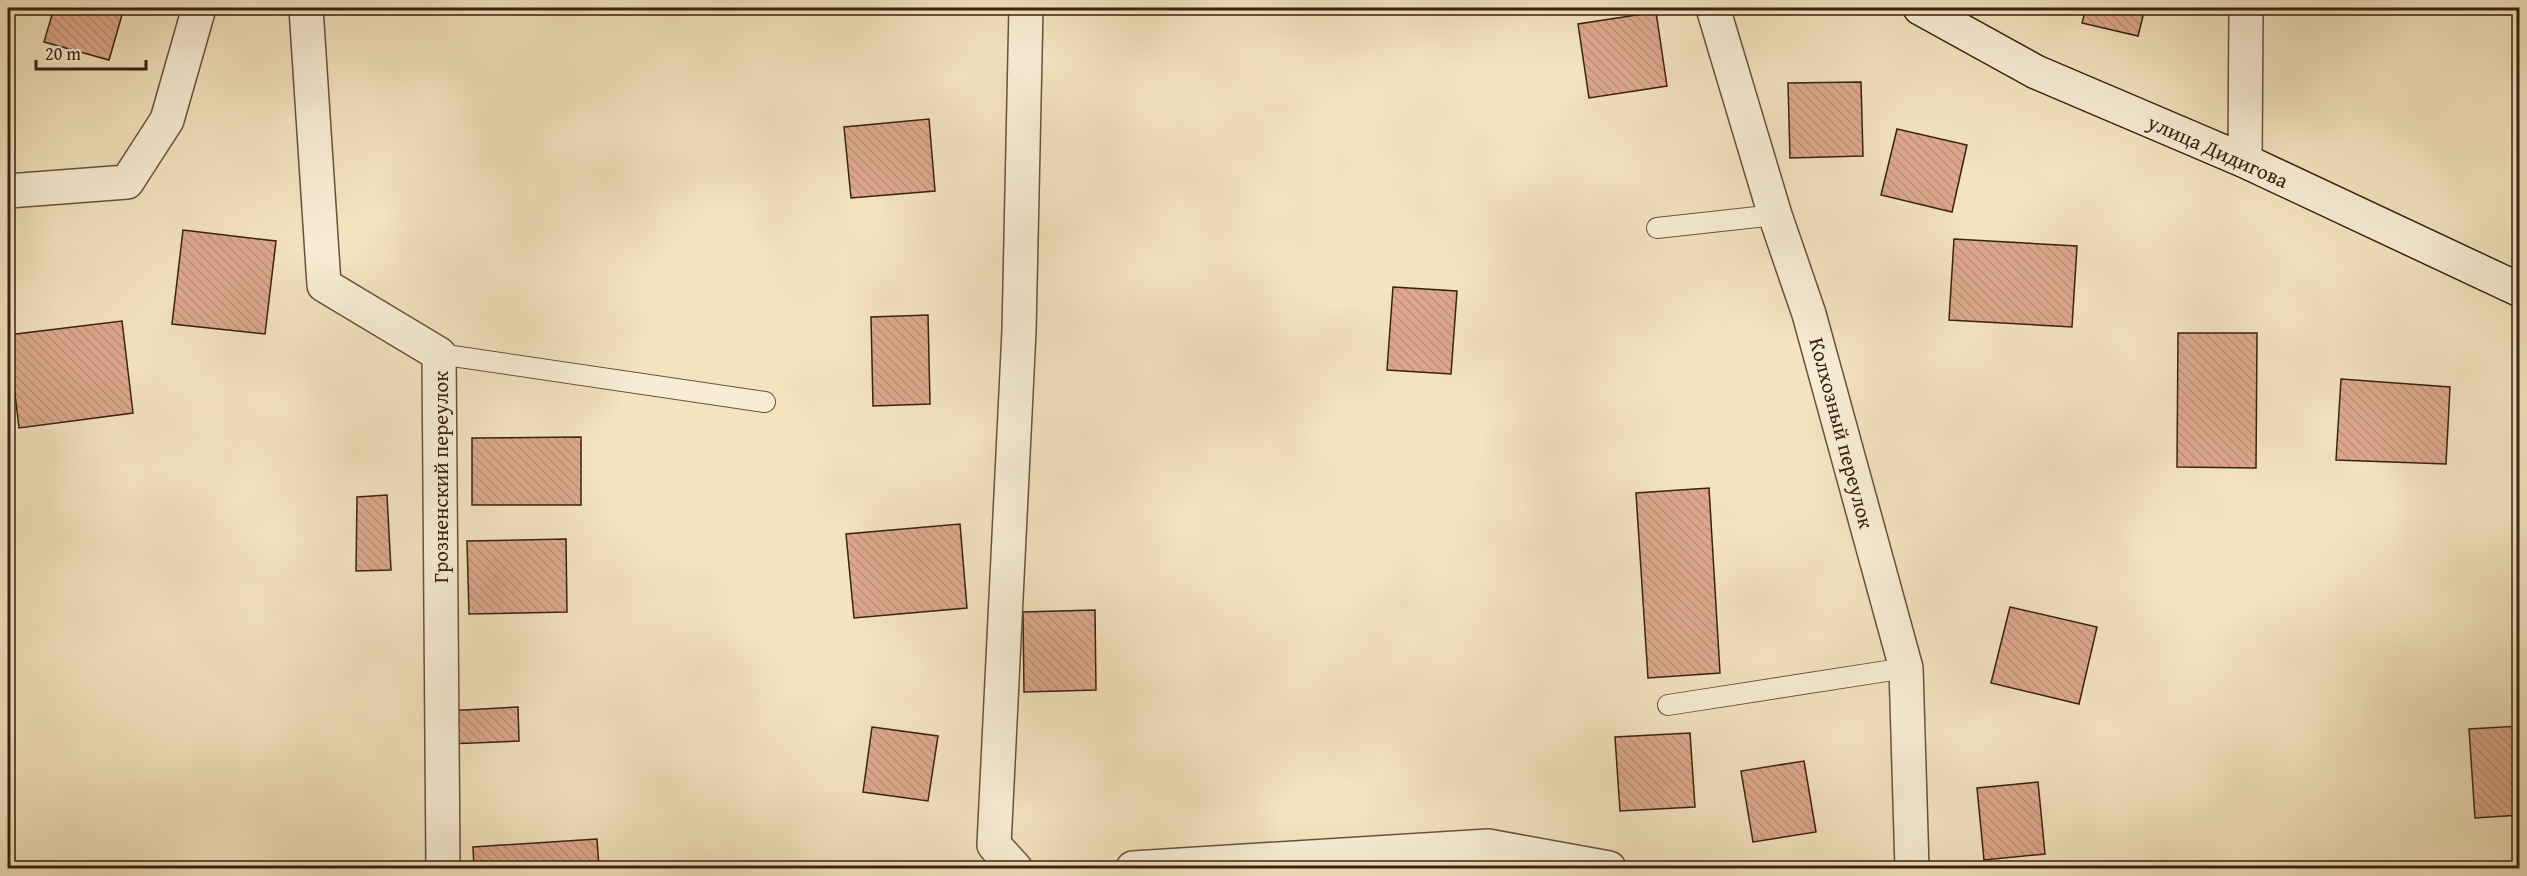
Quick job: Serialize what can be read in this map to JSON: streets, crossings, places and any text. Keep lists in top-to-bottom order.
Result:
{
  "streets": {
    "street": ["улица Дидигова", "Колхозный переулок", "Грозненский переулок"]
  },
  "scale_bar": "20 m"
}
